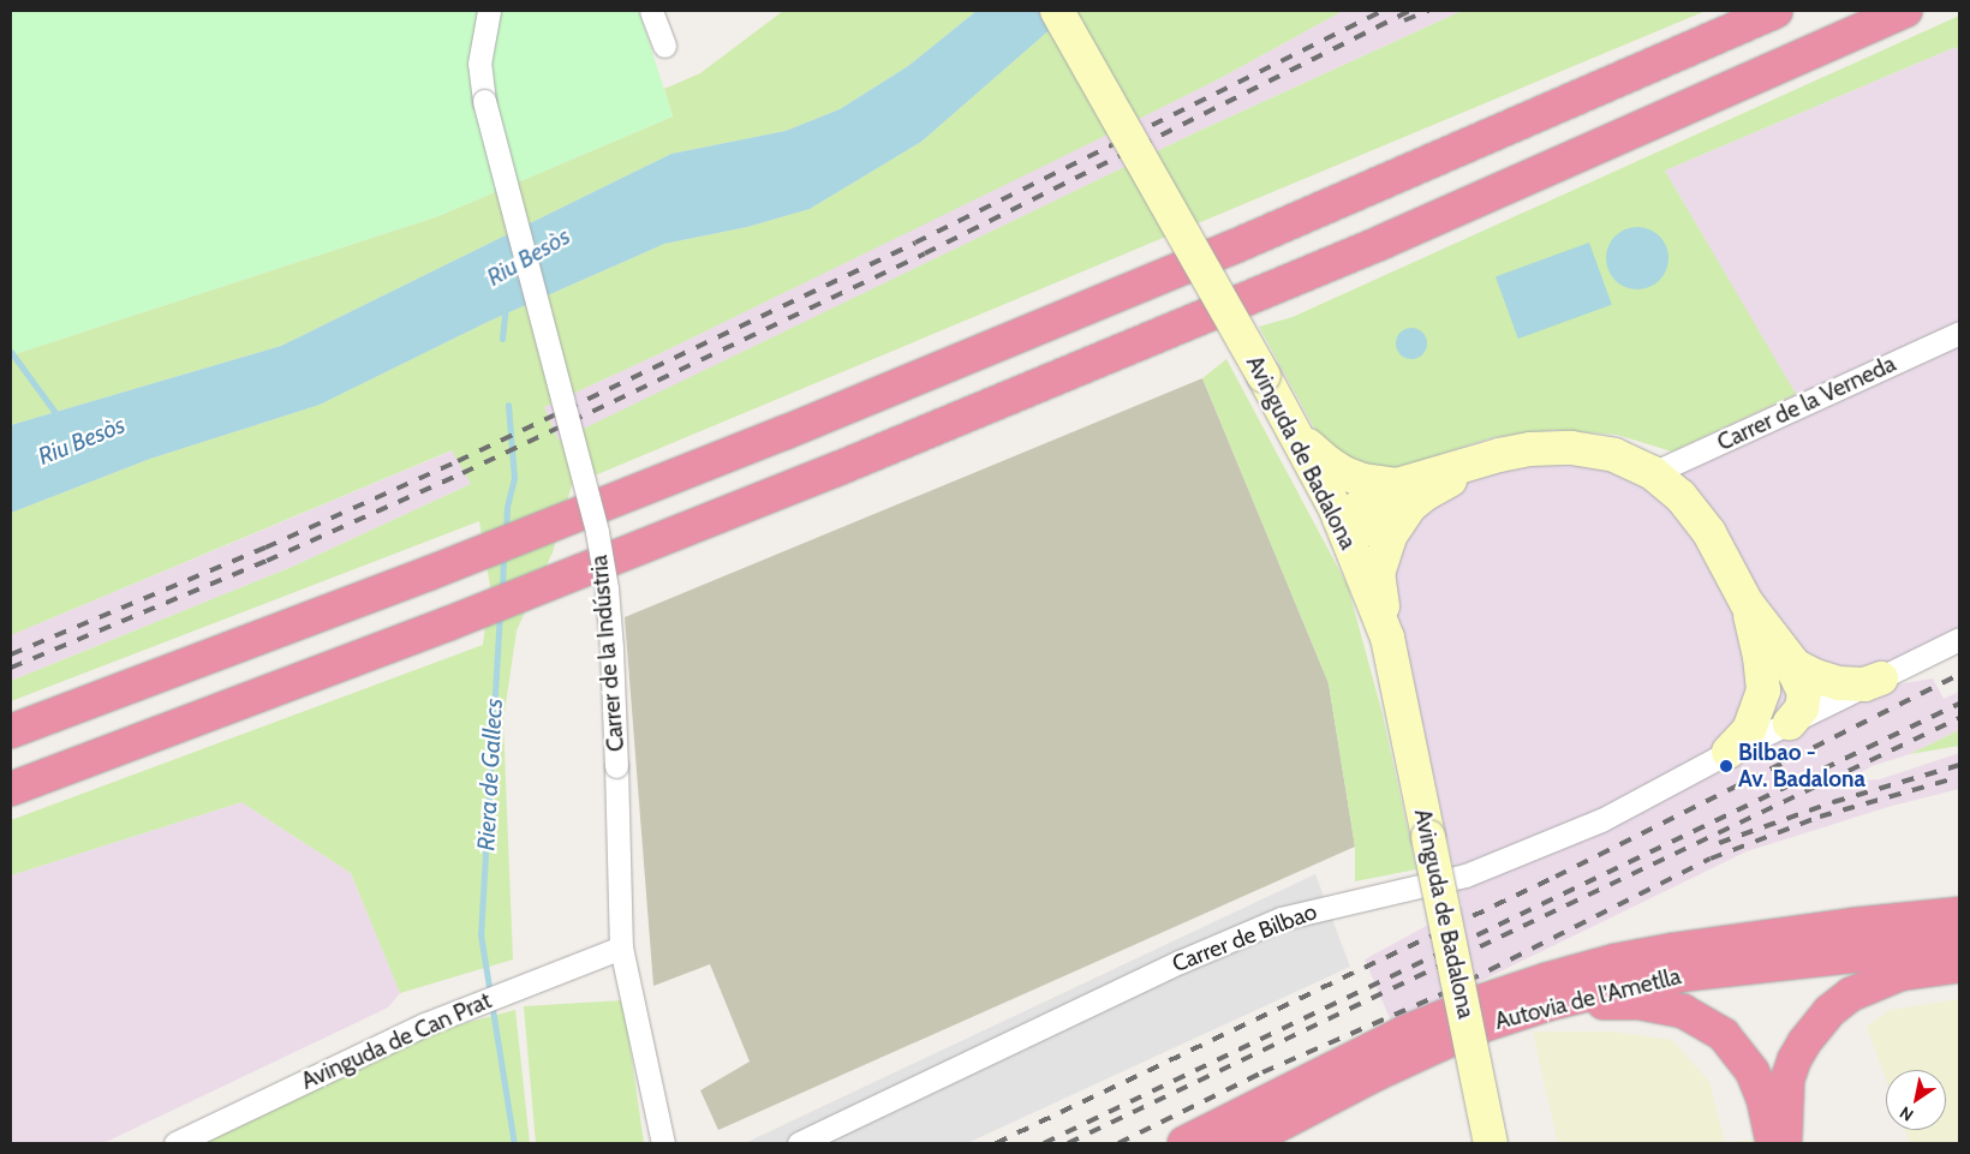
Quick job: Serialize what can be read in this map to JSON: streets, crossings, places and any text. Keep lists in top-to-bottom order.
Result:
{
  "streets": {
    "highway": ["Autovia de l'Ametlla"],
    "street": [
      "Carrer de la Verneda",
      "Avinguda de Badalona",
      "Carrer de la Indústria",
      "Carrer de Bilbao",
      "Avinguda de Can Prat"
    ]
  },
  "crossings": [
    ["Carrer de la Indústria", "Avinguda de Can Prat"]
  ],
  "water": ["Riu Besòs", "Riera de Gallecs"],
  "places": ["Bilbao - Av. Badalona"],
  "north": "bottom left"
}
